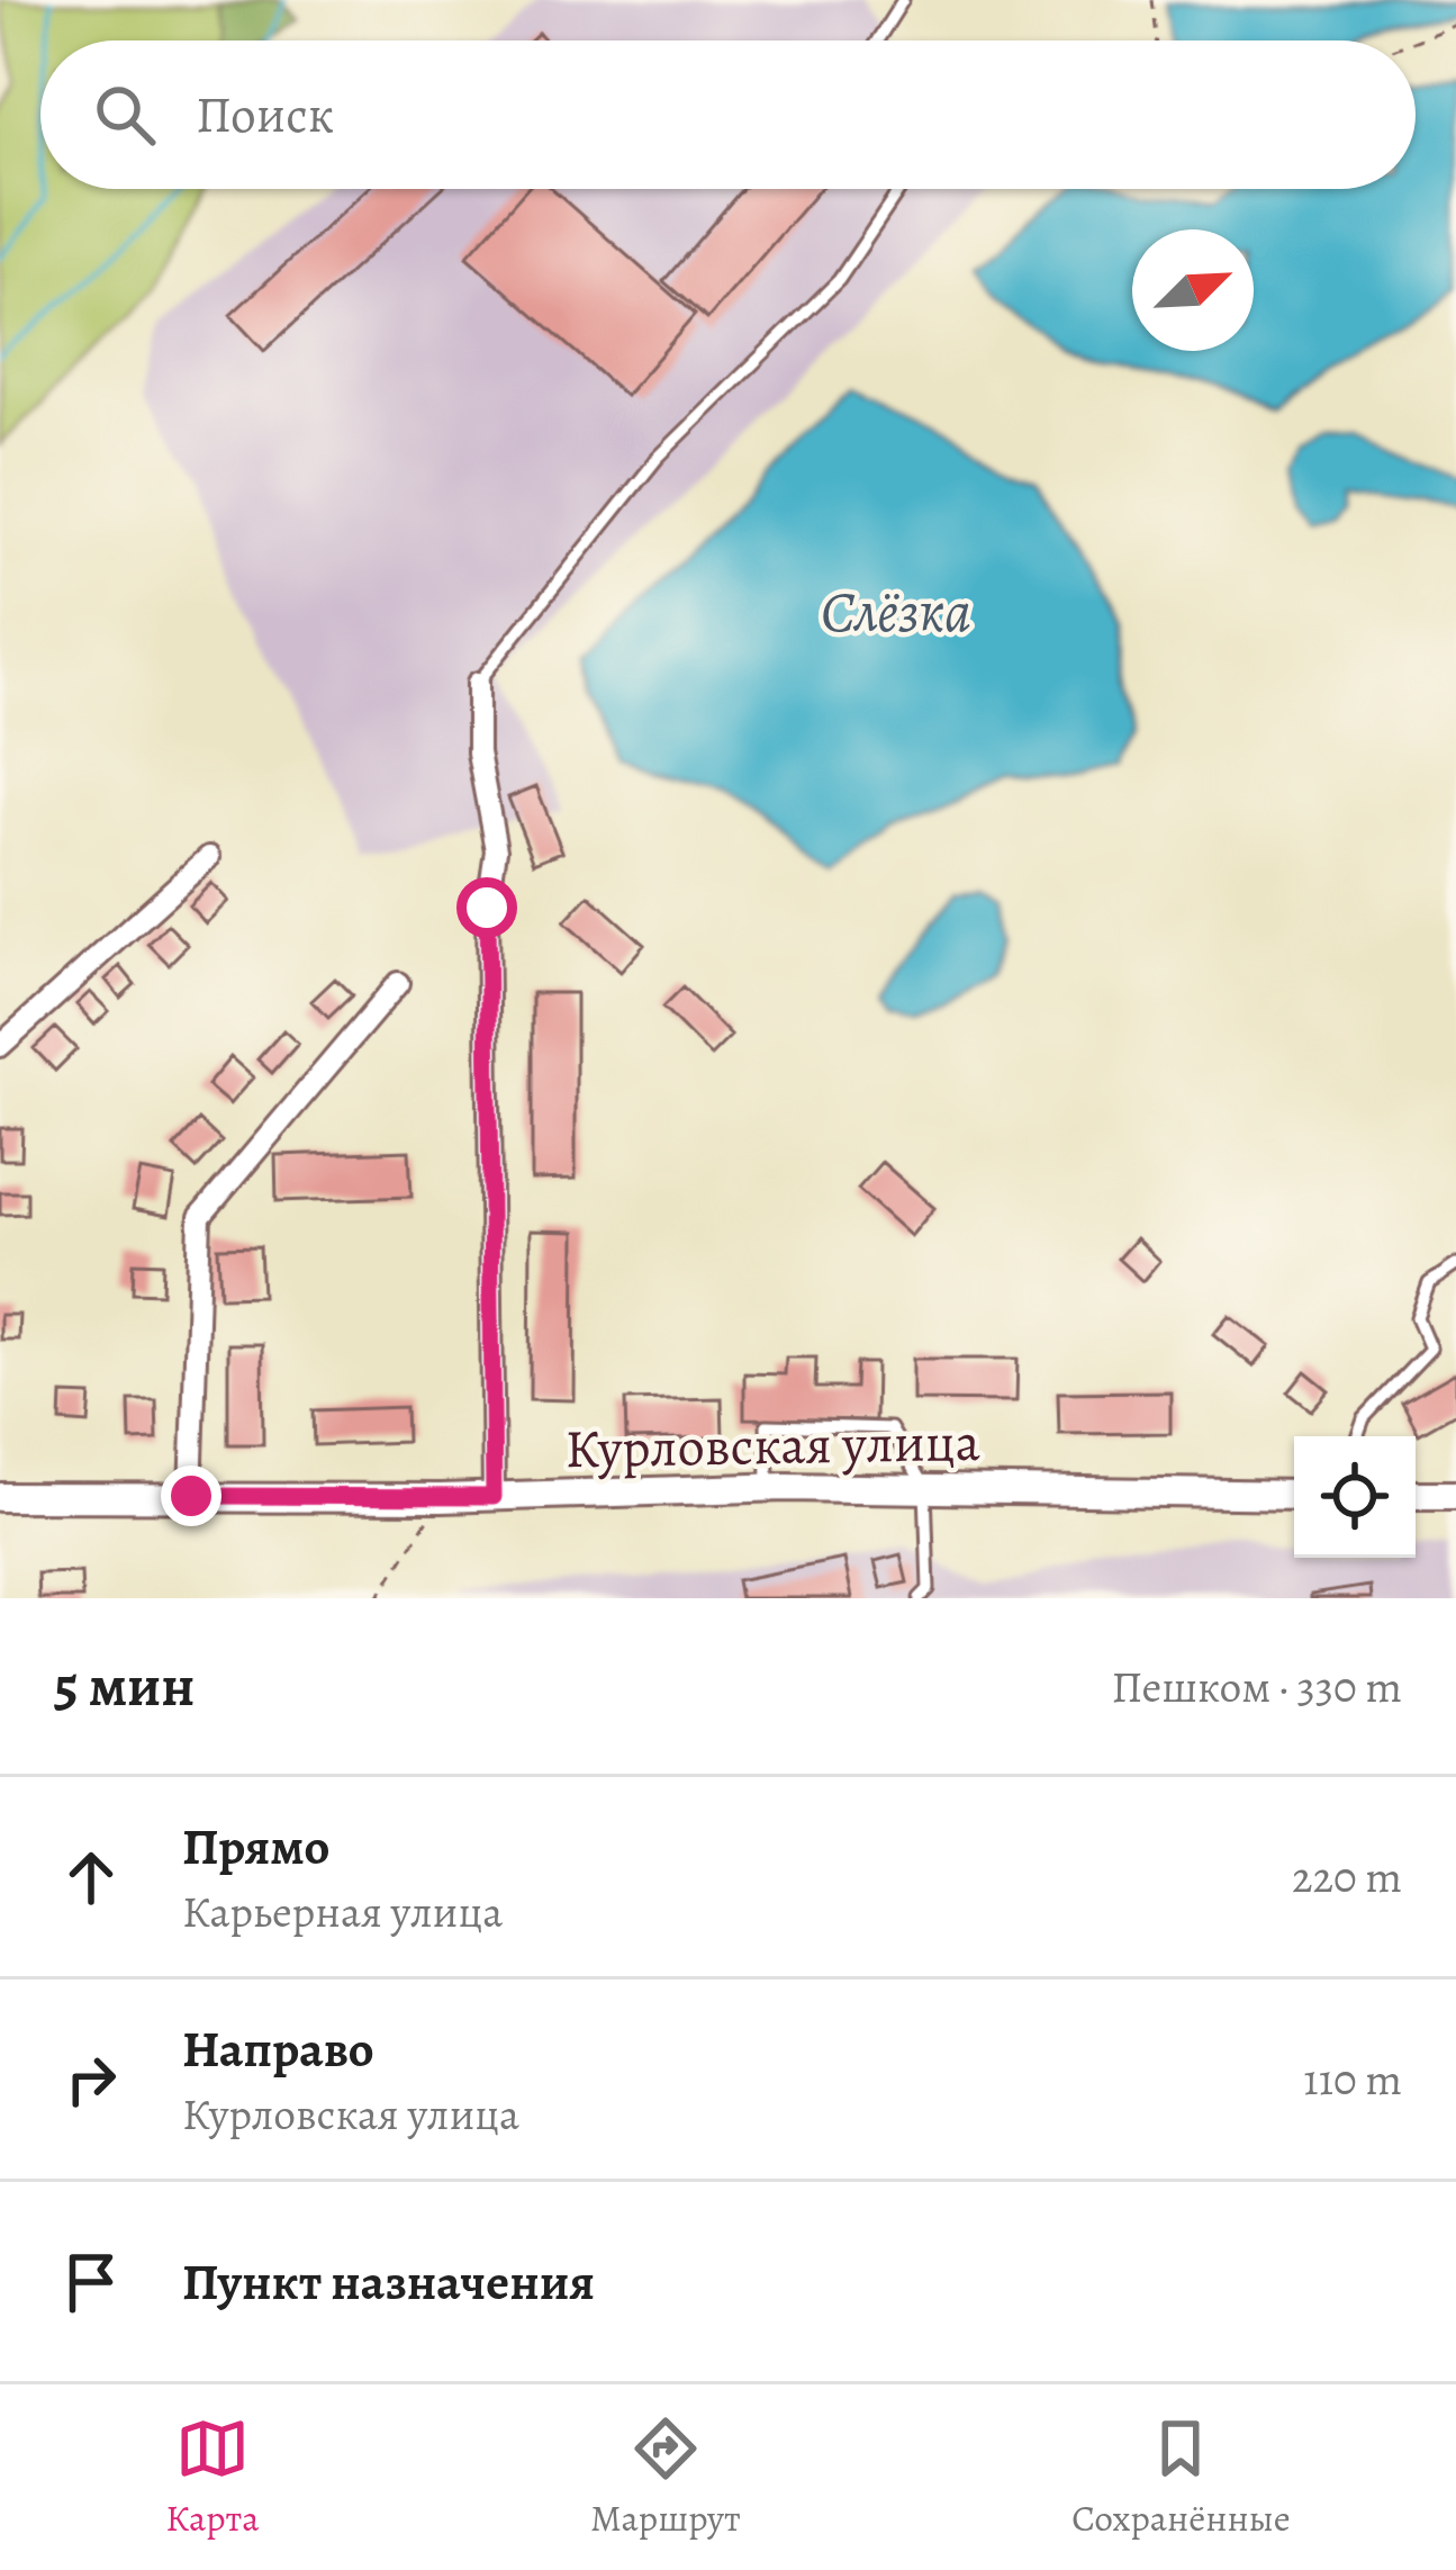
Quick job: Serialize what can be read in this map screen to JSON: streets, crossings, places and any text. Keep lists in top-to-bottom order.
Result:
{
  "streets": {
    "main road": ["Курловская улица"]
  },
  "water": ["Слёзка"],
  "north": "top right",
  "page": {
    "search": "Поиск",
    "heading": ["5 мин", "Пешком · 330 m"],
    "list": [
      ["Прямо", "Карьерная улица", "220 m"],
      ["Направо", "Курловская улица", "110 m"],
      "Пункт назначения"
    ],
    "nav": ["Карта", "Маршрут", "Сохранённые"]
  }
}
